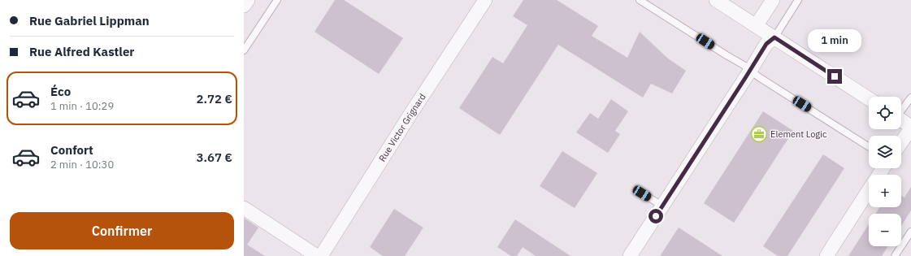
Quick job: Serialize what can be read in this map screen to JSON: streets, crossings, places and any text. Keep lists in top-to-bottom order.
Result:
{
  "streets": {
    "street": ["Rue Victor Grignard"]
  },
  "places": {
    "office": ["Element Logic"]
  },
  "page": {
    "banner": ["Rue Gabriel Lippman", "Rue Alfred Kastler"],
    "bubble": "1 min",
    "list": [
      {
        "name": "Éco",
        "note": "1 min · 10:29",
        "value": "2.72 €"
      },
      {
        "name": "Confort",
        "note": "2 min · 10:30",
        "value": "3.67 €"
      }
    ],
    "map_buttons": ["+", "−"],
    "buttons": "Confirmer"
  }
}
